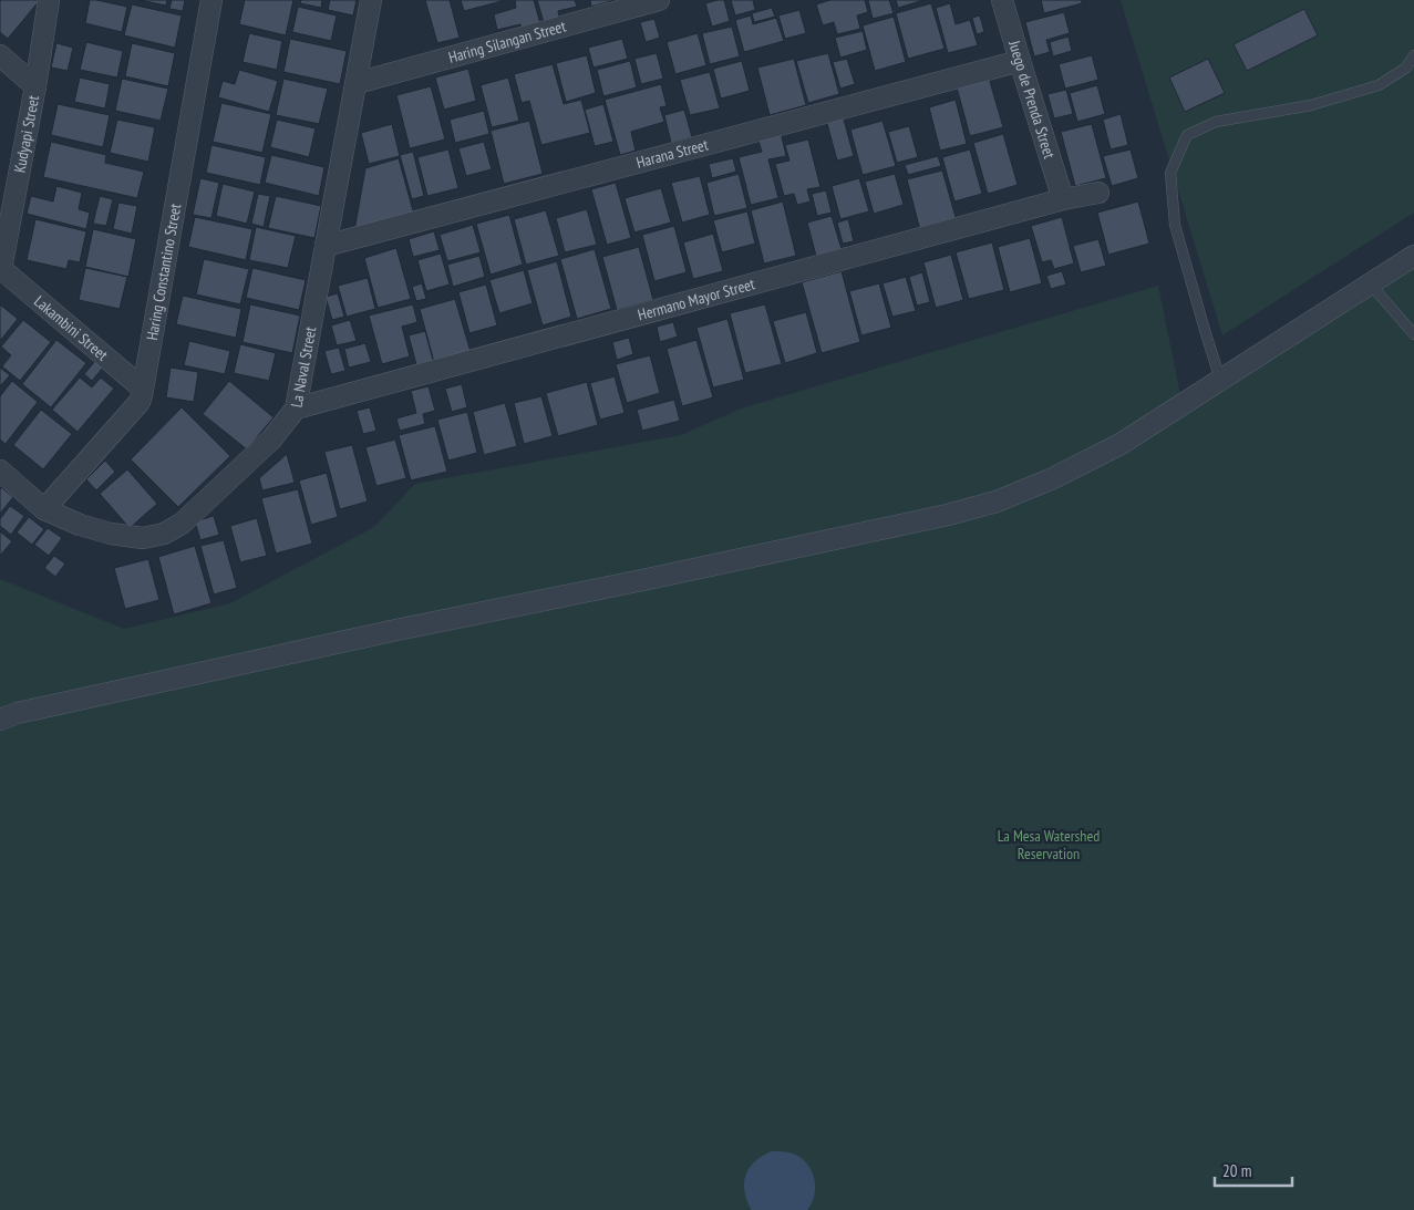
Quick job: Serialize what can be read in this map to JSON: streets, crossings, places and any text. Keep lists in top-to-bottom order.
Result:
{
  "streets": {
    "street": [
      "Haring Silangan Street",
      "Juego de Prenda Street",
      "Kudyapi Street",
      "Harana Street",
      "Haring Constantino Street",
      "Hermano Mayor Street",
      "Lakambini Street",
      "La Naval Street"
    ]
  },
  "crossings": [
    ["Haring Silangan Street", "La Naval Street"],
    ["Juego de Prenda Street", "Harana Street"],
    ["Juego de Prenda Street", "Hermano Mayor Street"],
    ["Kudyapi Street", "Lakambini Street"],
    ["Harana Street", "La Naval Street"],
    ["Haring Constantino Street", "Lakambini Street"],
    ["Haring Constantino Street", "La Naval Street"],
    ["Hermano Mayor Street", "La Naval Street"]
  ],
  "parks": ["La Mesa Watershed Reservation"],
  "scale_bar": "20 m"
}
